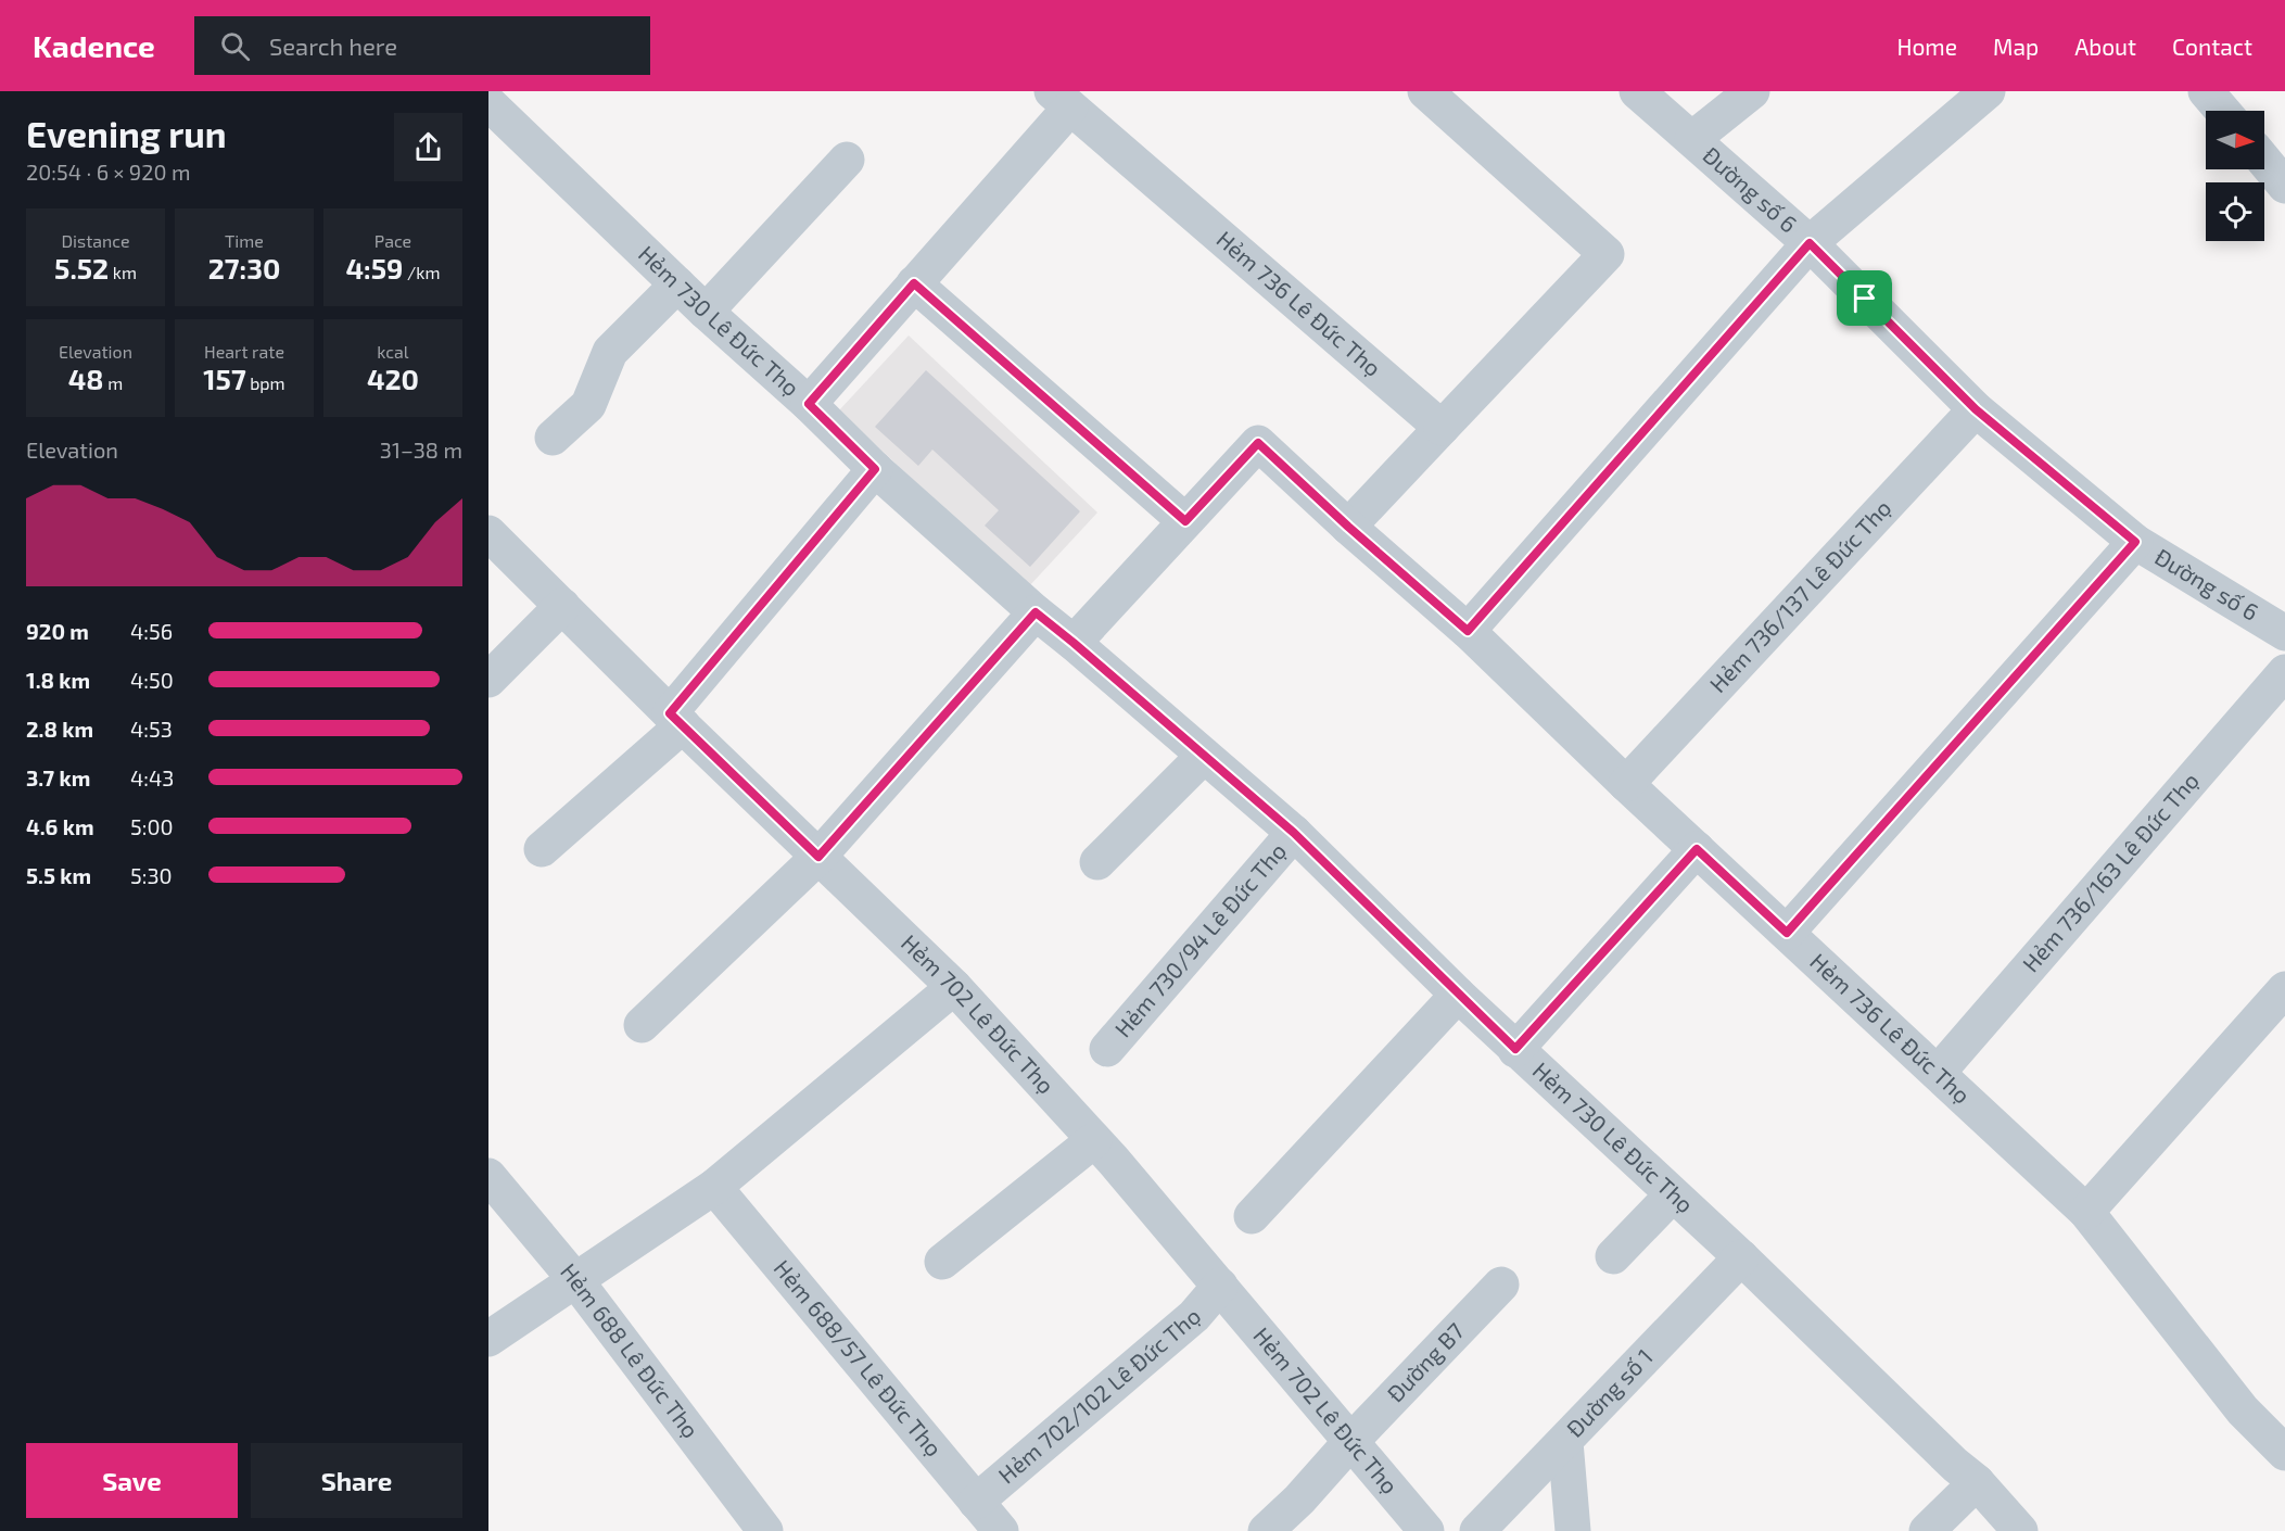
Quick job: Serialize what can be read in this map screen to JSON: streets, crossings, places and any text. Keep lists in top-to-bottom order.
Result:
{
  "streets": {
    "street": [
      "Đường số 6",
      "Hẻm 736 Lê Đức Thọ",
      "Hẻm 730 Lê Đức Thọ",
      "Hẻm 736/137 Lê Đức Thọ",
      "Hẻm 736/163 Lê Đức Thọ",
      "Hẻm 730/94 Lê Đức Thọ",
      "Hẻm 702 Lê Đức Thọ",
      "Hẻm 688 Lê Đức Thọ",
      "Hẻm 688/57 Lê Đức Thọ",
      "Đường B7",
      "Đường số 1",
      "Hẻm 702/102 Lê Đức Thọ"
    ]
  },
  "crossings": [
    ["Đường số 6", "Hẻm 736/137 Lê Đức Thọ"],
    ["Hẻm 736 Lê Đức Thọ", "Hẻm 736/137 Lê Đức Thọ"],
    ["Hẻm 736 Lê Đức Thọ", "Hẻm 736/163 Lê Đức Thọ"],
    ["Hẻm 730 Lê Đức Thọ", "Hẻm 730/94 Lê Đức Thọ"],
    ["Hẻm 730 Lê Đức Thọ", "Đường số 1"],
    ["Hẻm 702 Lê Đức Thọ", "Đường B7"],
    ["Hẻm 702 Lê Đức Thọ", "Hẻm 702/102 Lê Đức Thọ"],
    ["Hẻm 688/57 Lê Đức Thọ", "Hẻm 702/102 Lê Đức Thọ"]
  ],
  "north": "right",
  "page": {
    "header": "Kadence",
    "search": "Search here",
    "nav": [
      "Home",
      "Map",
      "About",
      "Contact"
    ],
    "heading": ["Evening run", "20:54 · 6 × 920 m"],
    "stats": [
      ["Distance", "5.52 km"],
      ["Time", "27:30"],
      ["Pace", "4:59 /km"],
      ["Elevation", "48 m"],
      ["Heart rate", "157 bpm"],
      ["kcal", "420"]
    ],
    "chart": ["Elevation", "31–38 m"],
    "list": [
      {
        "name": "920 m",
        "note": "4:56"
      },
      {
        "name": "1.8 km",
        "note": "4:50"
      },
      {
        "name": "2.8 km",
        "note": "4:53"
      },
      {
        "name": "3.7 km",
        "note": "4:43"
      },
      {
        "name": "4.6 km",
        "note": "5:00"
      },
      {
        "name": "5.5 km",
        "note": "5:30"
      }
    ],
    "buttons": ["Save", "Share"]
  }
}
